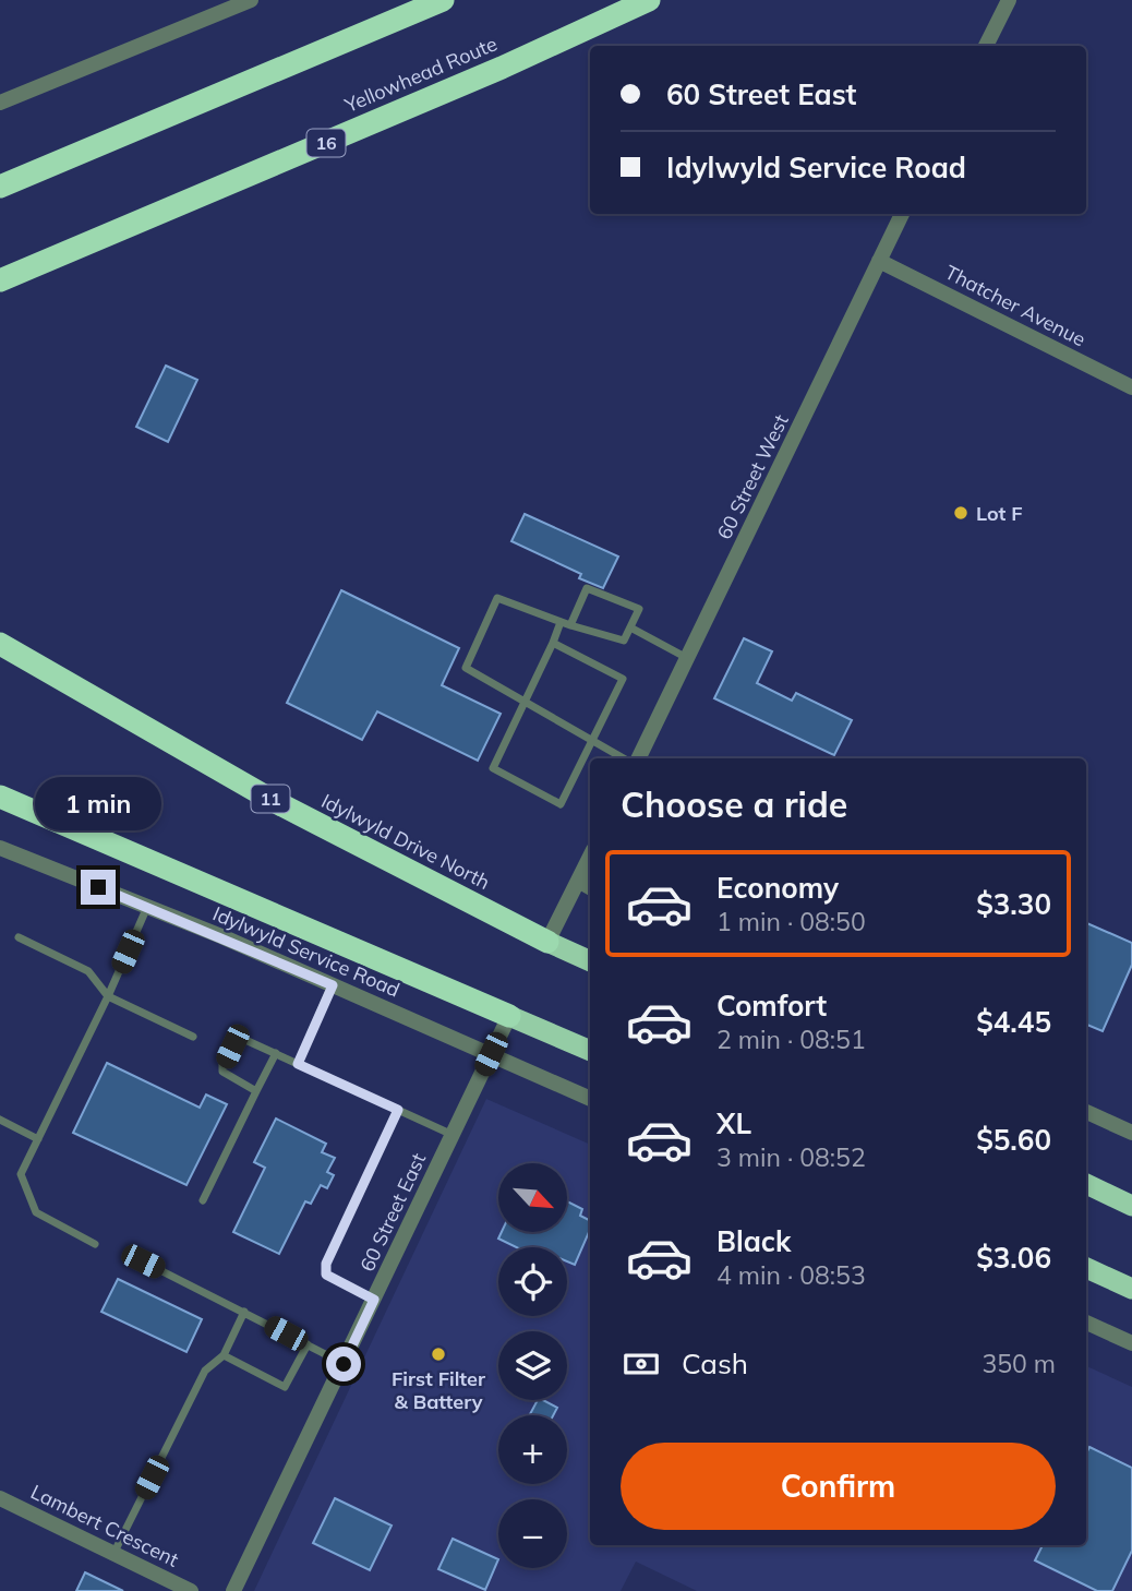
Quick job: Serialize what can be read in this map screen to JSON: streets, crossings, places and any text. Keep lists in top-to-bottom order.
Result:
{
  "streets": {
    "highway": [
      "Yellowhead Route",
      "16",
      "11",
      "Idylwyld Drive North"
    ],
    "street": [
      "Thatcher Avenue",
      "60 Street West",
      "Idylwyld Service Road",
      "60 Street East",
      "Lambert Crescent"
    ]
  },
  "crossings": [
    ["Thatcher Avenue", "60 Street West"],
    ["Idylwyld Service Road", "60 Street East"]
  ],
  "places": ["Lot F", "First Filter & Battery"],
  "north": "bottom right",
  "page": {
    "banner": ["60 Street East", "Idylwyld Service Road"],
    "heading": "Choose a ride",
    "bubble": "1 min",
    "list": [
      {
        "name": "Economy",
        "note": "1 min · 08:50",
        "value": "$3.30"
      },
      {
        "name": "Comfort",
        "note": "2 min · 08:51",
        "value": "$4.45"
      },
      {
        "name": "XL",
        "note": "3 min · 08:52",
        "value": "$5.60"
      },
      {
        "name": "Black",
        "note": "4 min · 08:53",
        "value": "$3.06"
      }
    ],
    "map_buttons": ["+", "−"],
    "pay": ["Cash", "350 m"],
    "buttons": "Confirm"
  }
}
